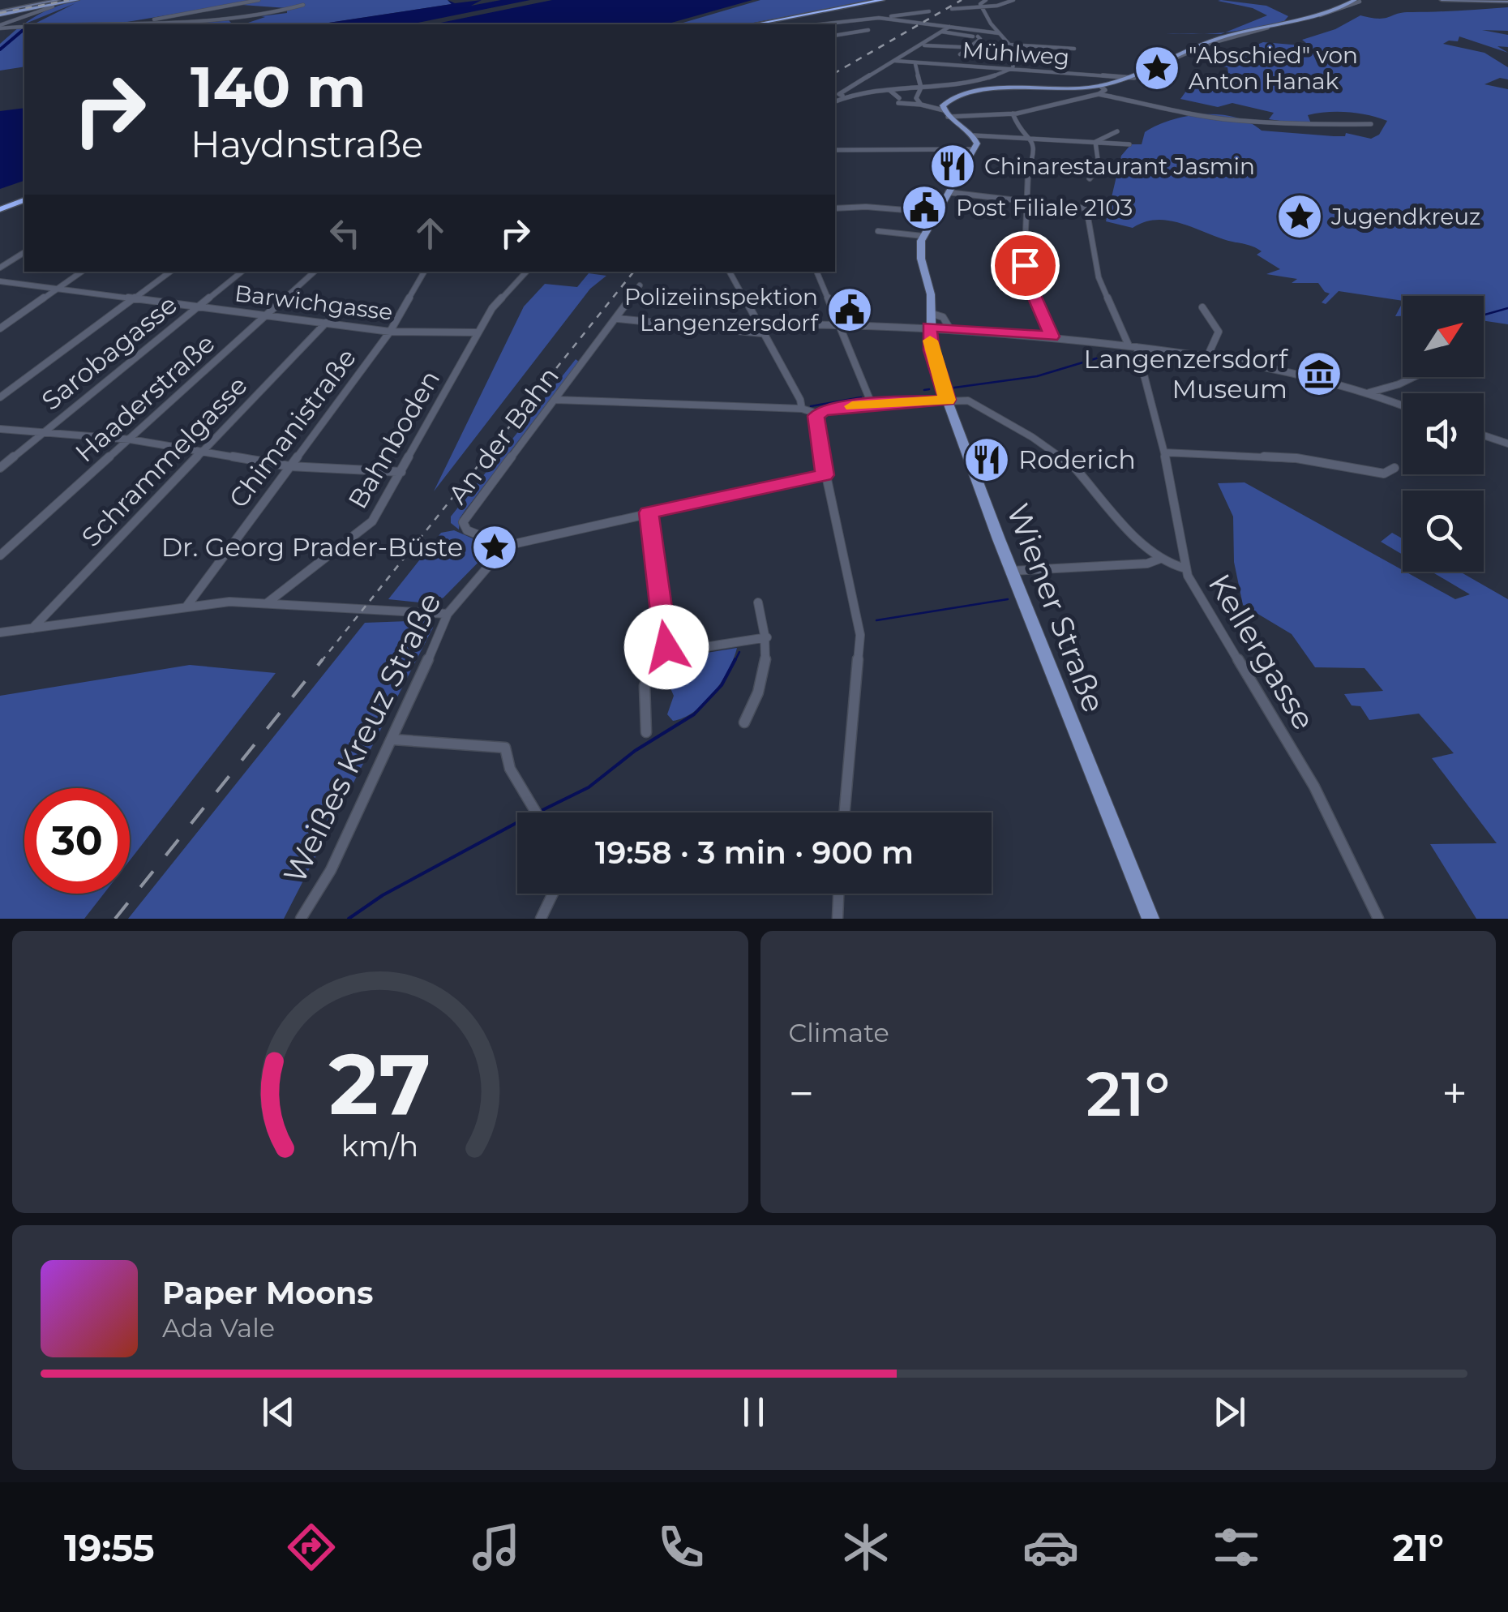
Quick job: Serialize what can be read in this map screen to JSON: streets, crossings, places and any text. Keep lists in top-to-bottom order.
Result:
{
  "streets": {
    "main road": ["Wiener Straße"],
    "street": [
      "Mühlweg",
      "Barwichgasse",
      "Sarobagasse",
      "Haaderstraße",
      "Chimanistraße",
      "An der Bahn",
      "Bahnboden",
      "Schrammelgasse",
      "Kellergasse",
      "Weißes Kreuz Straße"
    ]
  },
  "crossings": [
    ["Barwichgasse", "Sarobagasse"],
    ["Barwichgasse", "Haaderstraße"],
    ["Barwichgasse", "Chimanistraße"],
    ["Barwichgasse", "Bahnboden"],
    ["Barwichgasse", "Schrammelgasse"],
    ["An der Bahn", "Weißes Kreuz Straße"]
  ],
  "places": {
    "place": ["\"Abschied\" von Anton Hanak", "Jugendkreuz", "Dr. Georg Prader-Büste"],
    "restaurant": ["Chinarestaurant Jasmin", "Roderich"],
    "public building": ["Post Filiale 2103", "Polizeiinspektion Langenzersdorf"],
    "museum": ["Langenzersdorf Museum"]
  },
  "north": "top right",
  "page": {
    "turn": ["140 m", "Haydnstraße"],
    "limit": "30",
    "trip": "19:58 · 3 min · 900 m",
    "tile": "Climate",
    "heat": ["−", "21°", "+"],
    "song": ["Paper Moons", "Ada Vale"],
    "tabs": ["19:55", "21°"],
    "gauge": ["27", "km/h"]
  }
}
